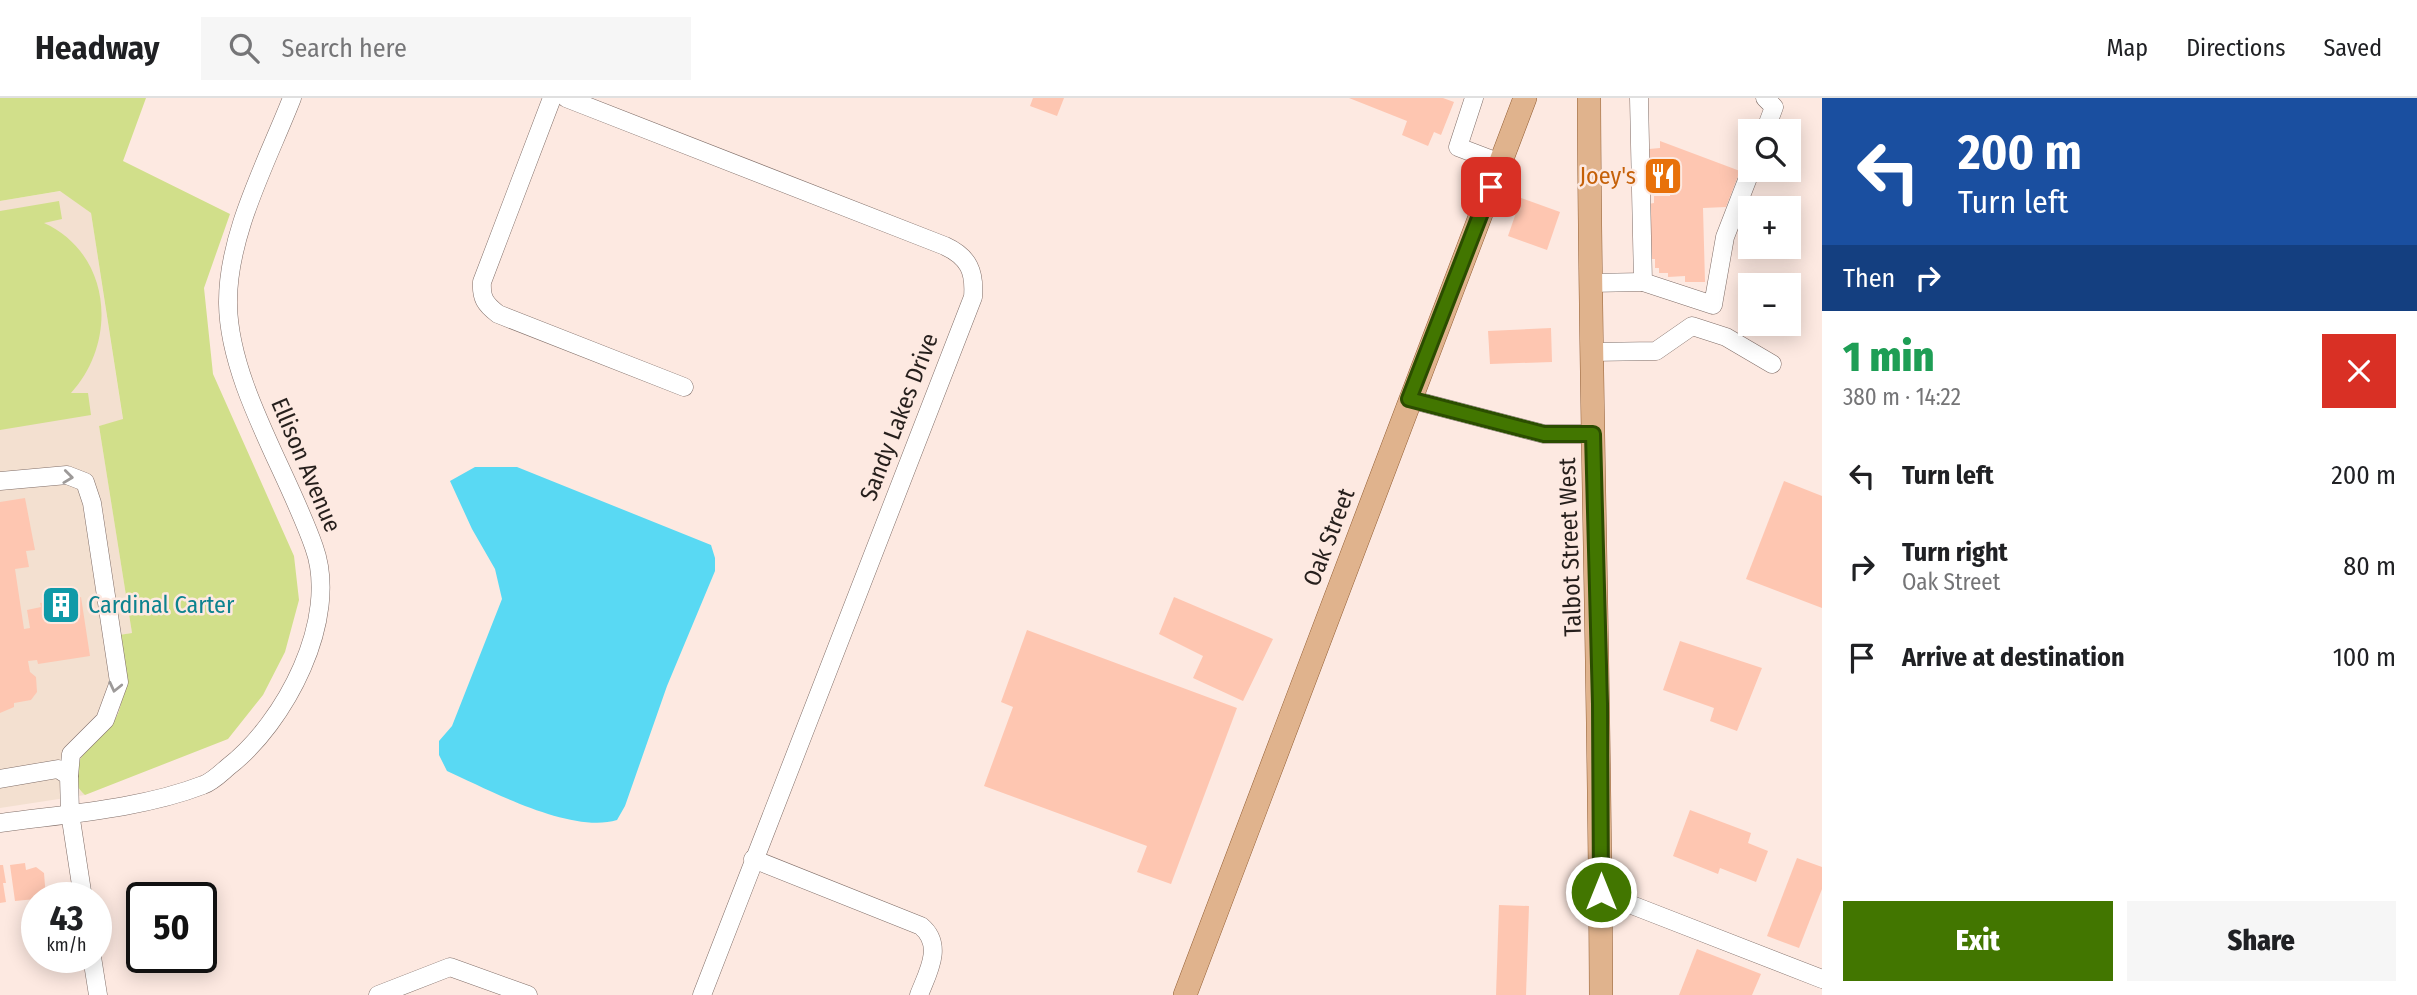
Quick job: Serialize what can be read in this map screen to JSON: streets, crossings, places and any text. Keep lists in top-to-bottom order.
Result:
{
  "streets": {
    "main road": ["Oak Street", "Talbot Street West"],
    "street": ["Sandy Lakes Drive", "Ellison Avenue"]
  },
  "places": {
    "restaurant": ["Joey's"],
    "building": ["Cardinal Carter"]
  },
  "page": {
    "header": "Headway",
    "search": "Search here",
    "nav": ["Map", "Directions", "Saved"],
    "turn": ["200 m", "Turn left"],
    "map_buttons": ["+", "−"],
    "then": "Then",
    "heading": ["1 min", "380 m · 14:22"],
    "list": [
      {
        "name": "Turn left",
        "value": "200 m"
      },
      {
        "name": "Turn right",
        "note": "Oak Street",
        "value": "80 m"
      },
      {
        "name": "Arrive at destination",
        "value": "100 m"
      }
    ],
    "speed": "43 km/h",
    "limit": "50",
    "buttons": ["Exit", "Share"]
  }
}
